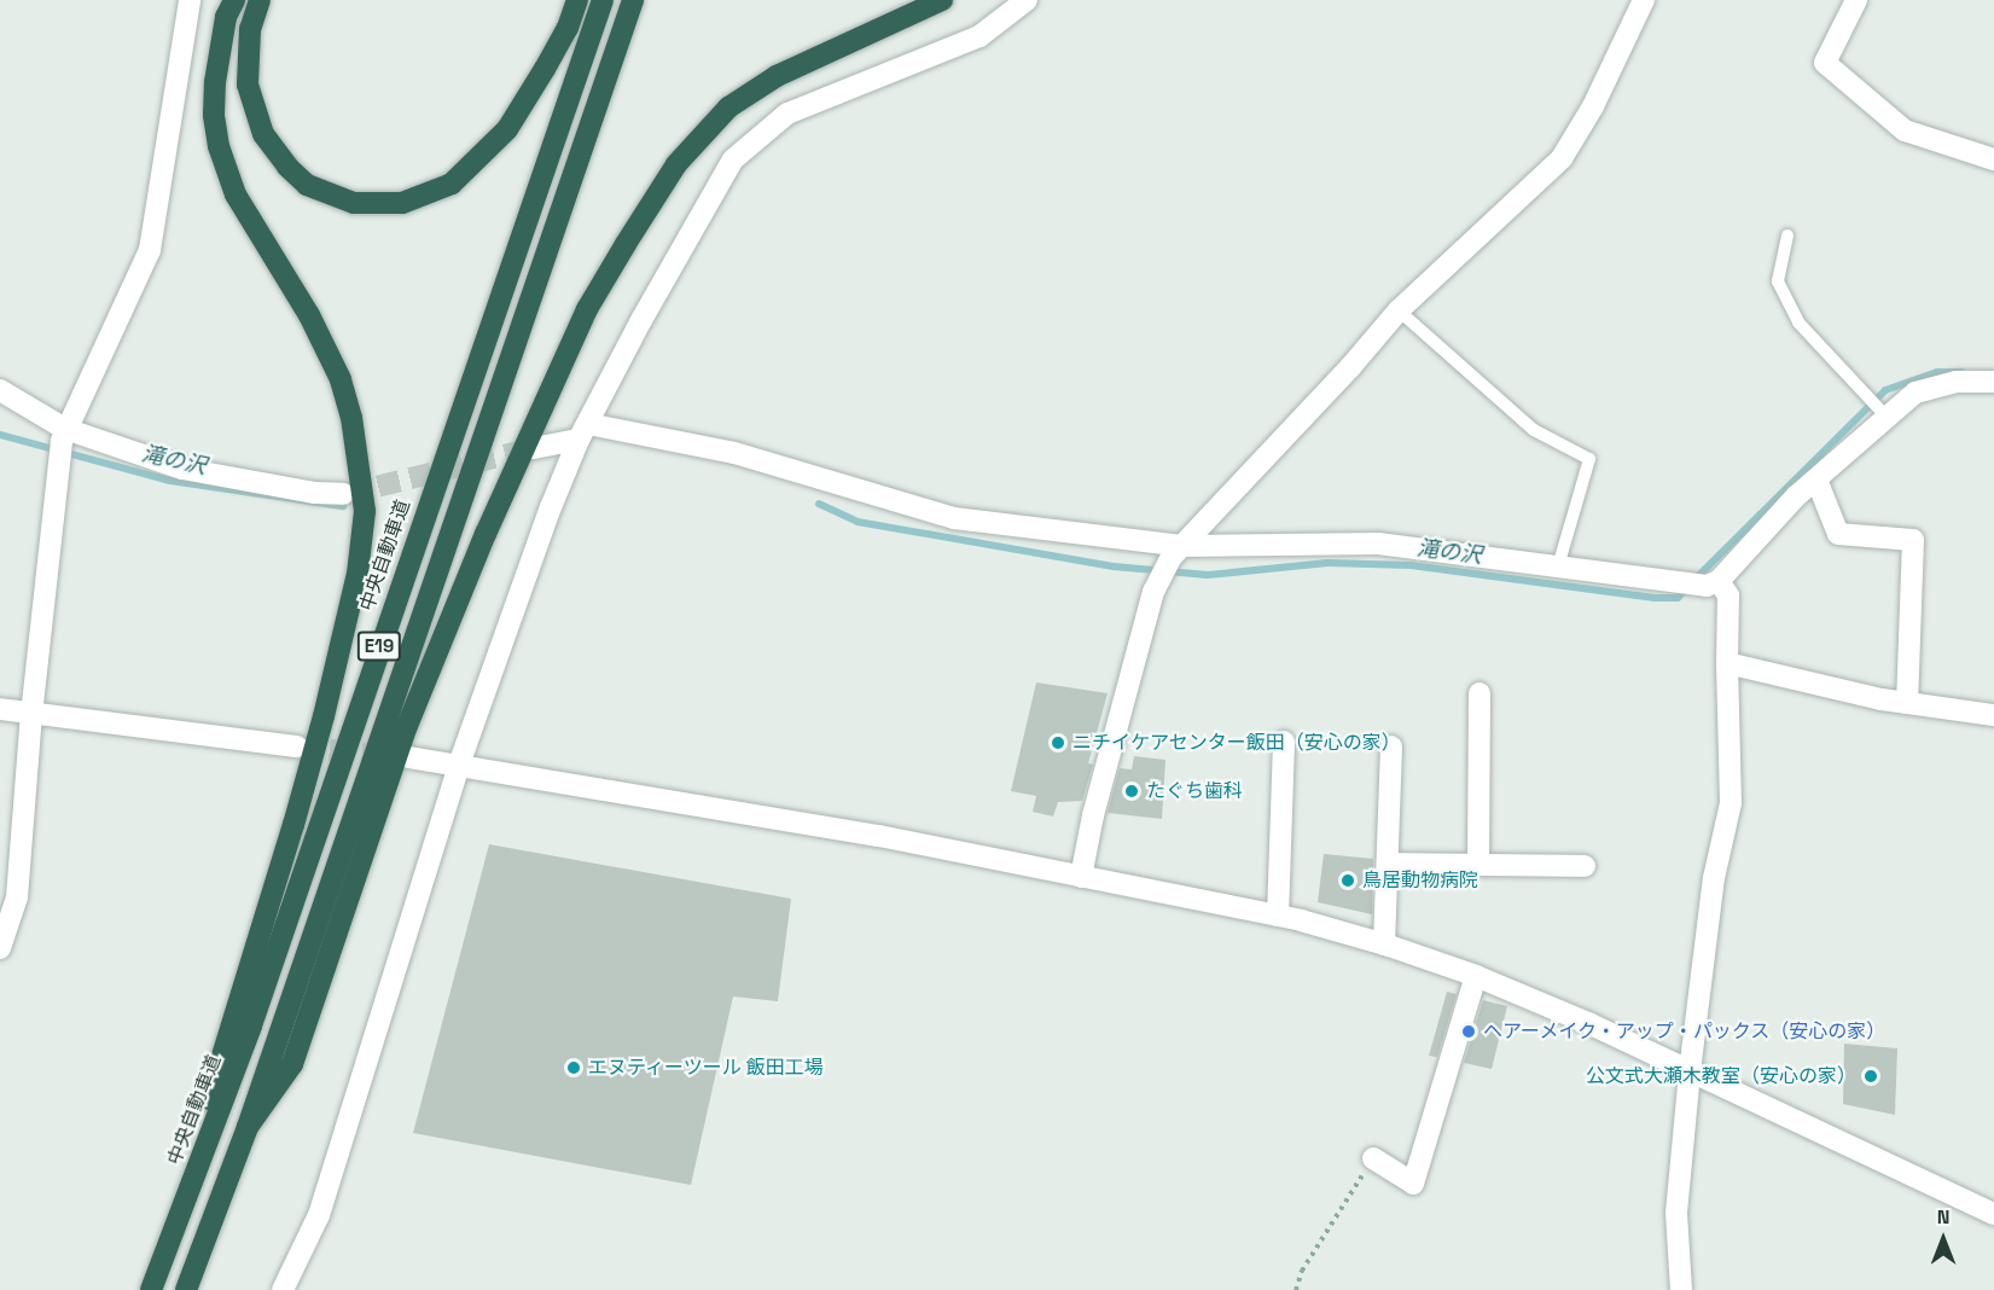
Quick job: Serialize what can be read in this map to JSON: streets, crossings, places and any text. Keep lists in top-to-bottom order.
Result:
{
  "streets": {
    "highway": ["中央自動車道", "E19"]
  },
  "water": ["滝の沢"],
  "places": [
    "ニチイケアセンター飯田（安心の家）",
    "たぐち歯科",
    "鳥居動物病院",
    "ヘアーメイク・アップ・パックス（安心の家）",
    "エヌティーツール 飯田工場",
    "公文式大瀬木教室（安心の家）"
  ],
  "north": "top"
}
